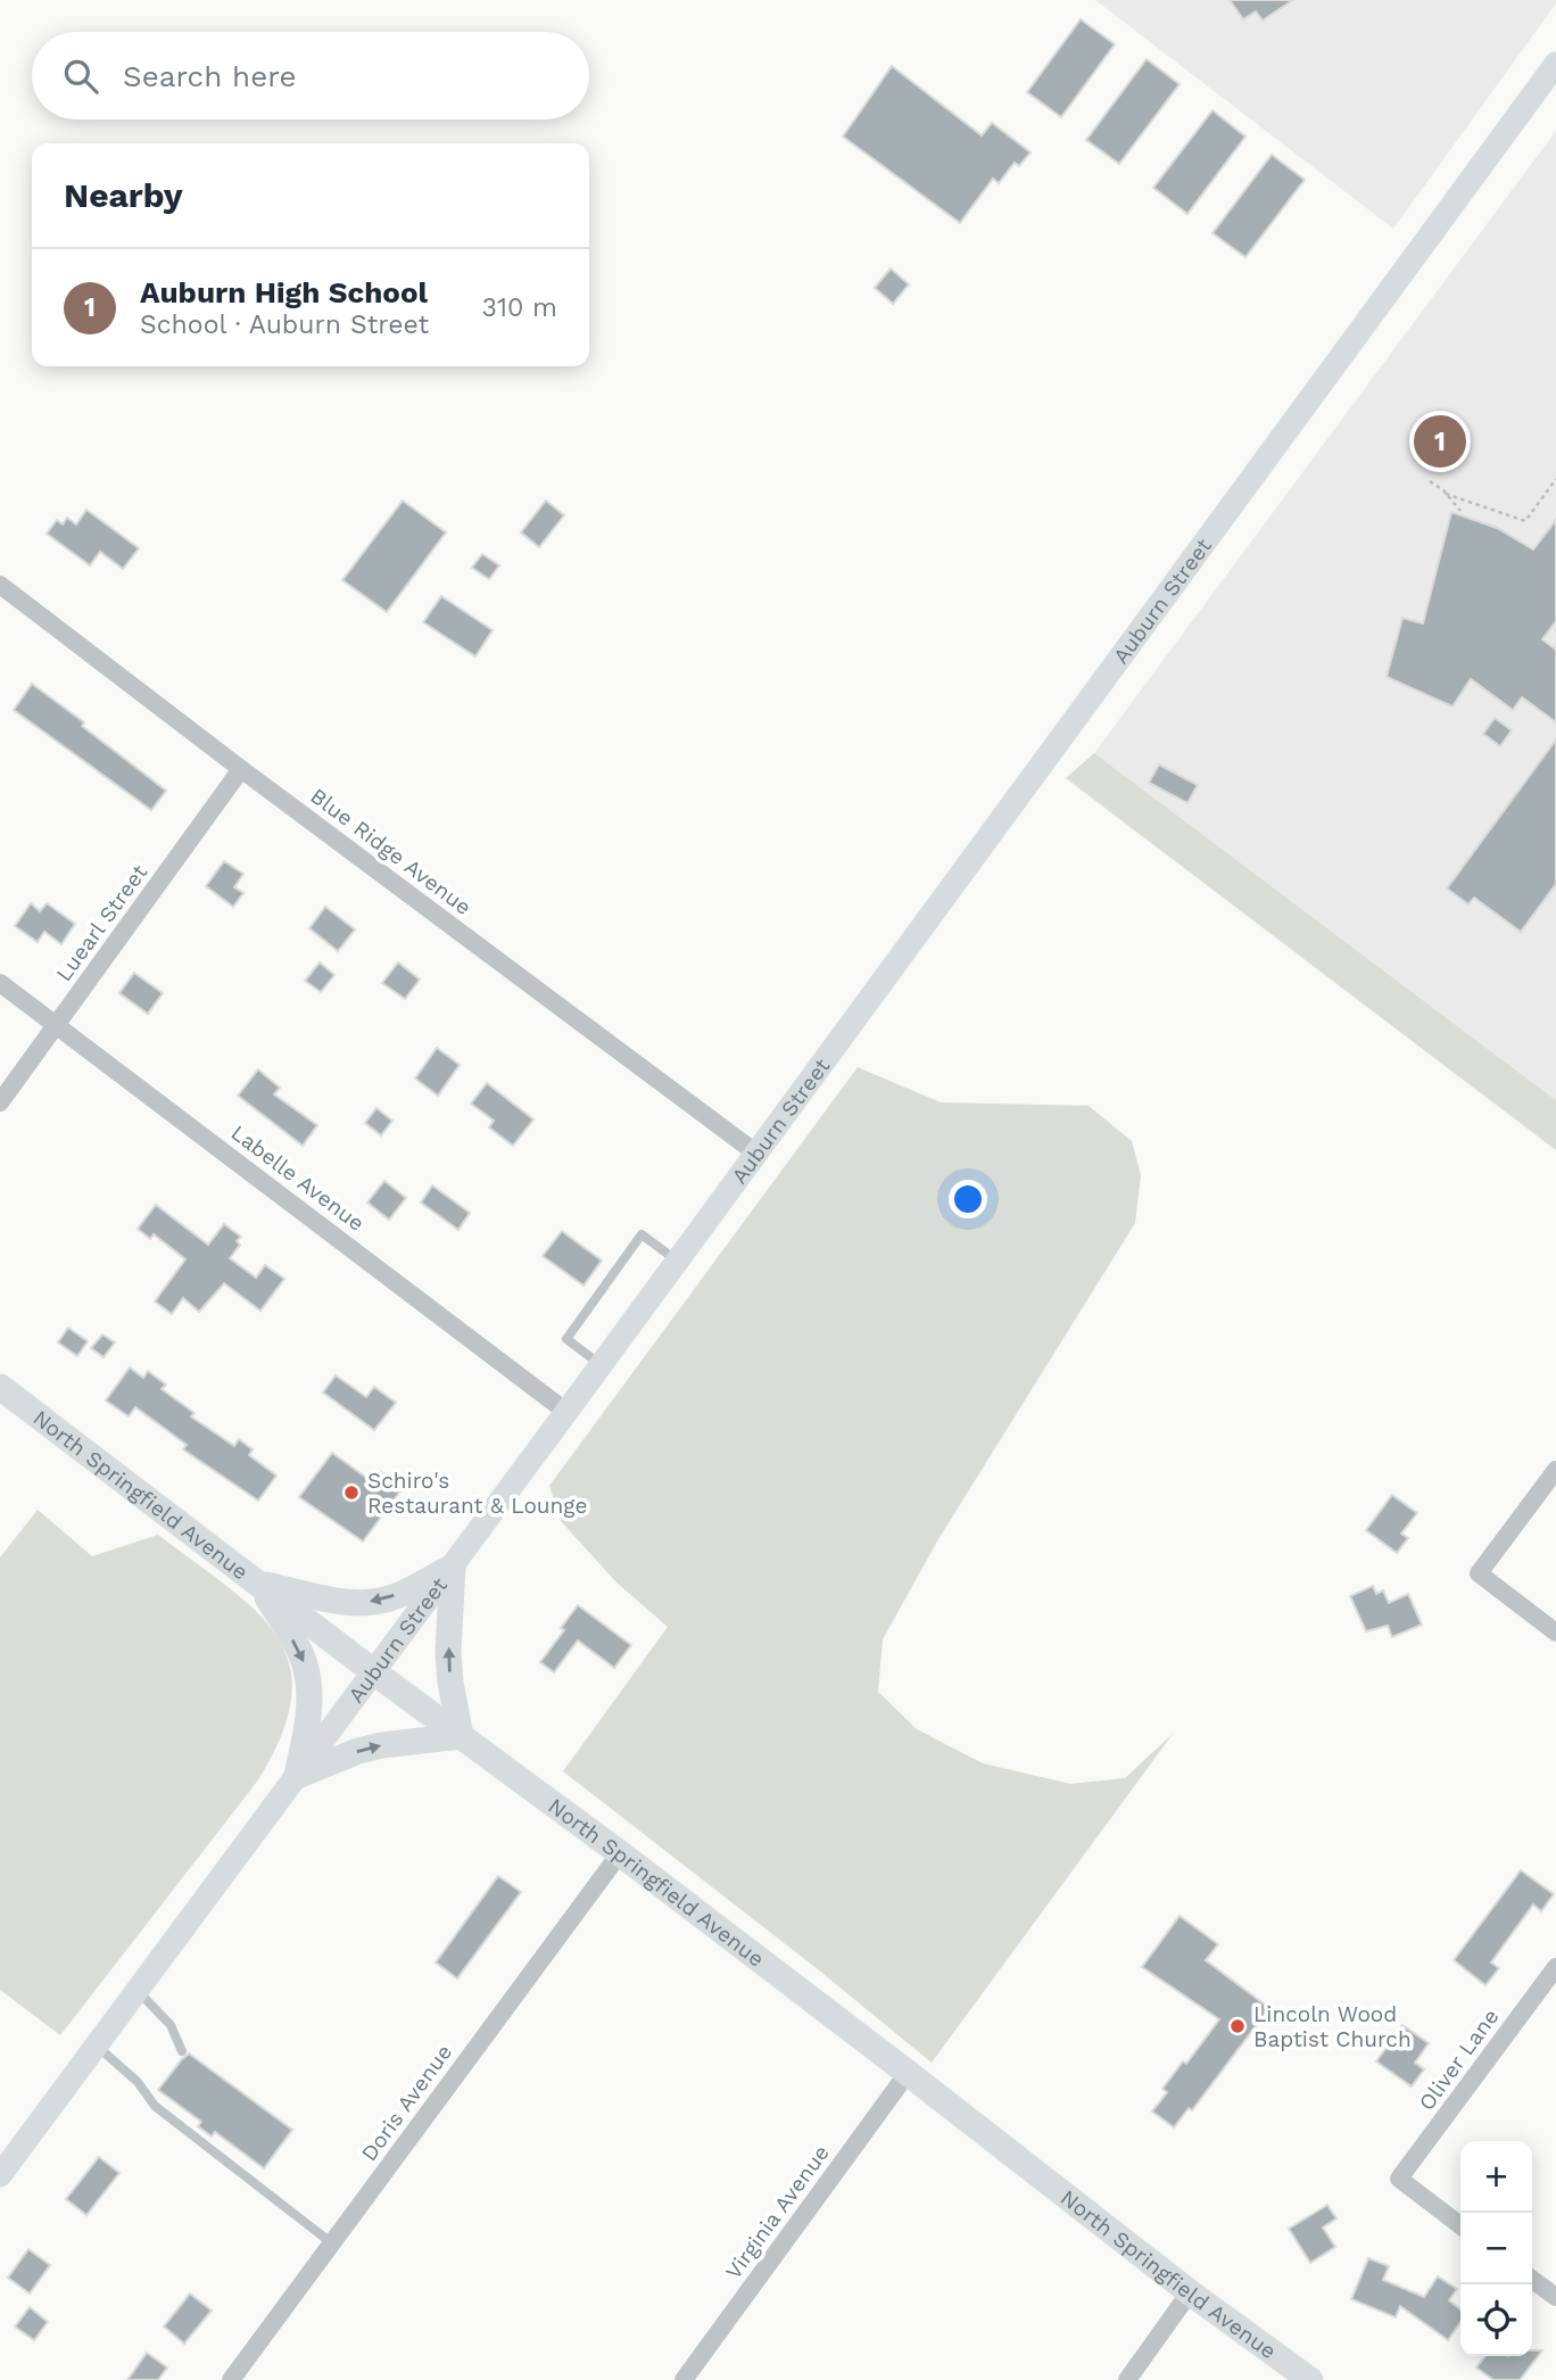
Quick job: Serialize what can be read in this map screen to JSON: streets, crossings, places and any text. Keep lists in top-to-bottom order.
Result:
{
  "streets": {
    "main road": ["Auburn Street", "North Springfield Avenue"],
    "street": [
      "Blue Ridge Avenue",
      "Luearl Street",
      "Labelle Avenue",
      "Oliver Lane",
      "Doris Avenue",
      "Virginia Avenue"
    ]
  },
  "crossings": [
    ["Auburn Street", "Blue Ridge Avenue"],
    ["Auburn Street", "Labelle Avenue"],
    ["Auburn Street", "North Springfield Avenue"],
    ["Blue Ridge Avenue", "Luearl Street"],
    ["Luearl Street", "Labelle Avenue"],
    ["North Springfield Avenue", "Doris Avenue"],
    ["North Springfield Avenue", "Virginia Avenue"]
  ],
  "places": ["Schiro's Restaurant & Lounge", "Lincoln Wood Baptist Church"],
  "page": {
    "search": "Search here",
    "heading": "Nearby",
    "list": [
      {
        "mark": "1",
        "name": "Auburn High School",
        "note": "School · Auburn Street",
        "value": "310 m"
      }
    ],
    "pins": "1",
    "map_buttons": ["+", "−"]
  }
}
